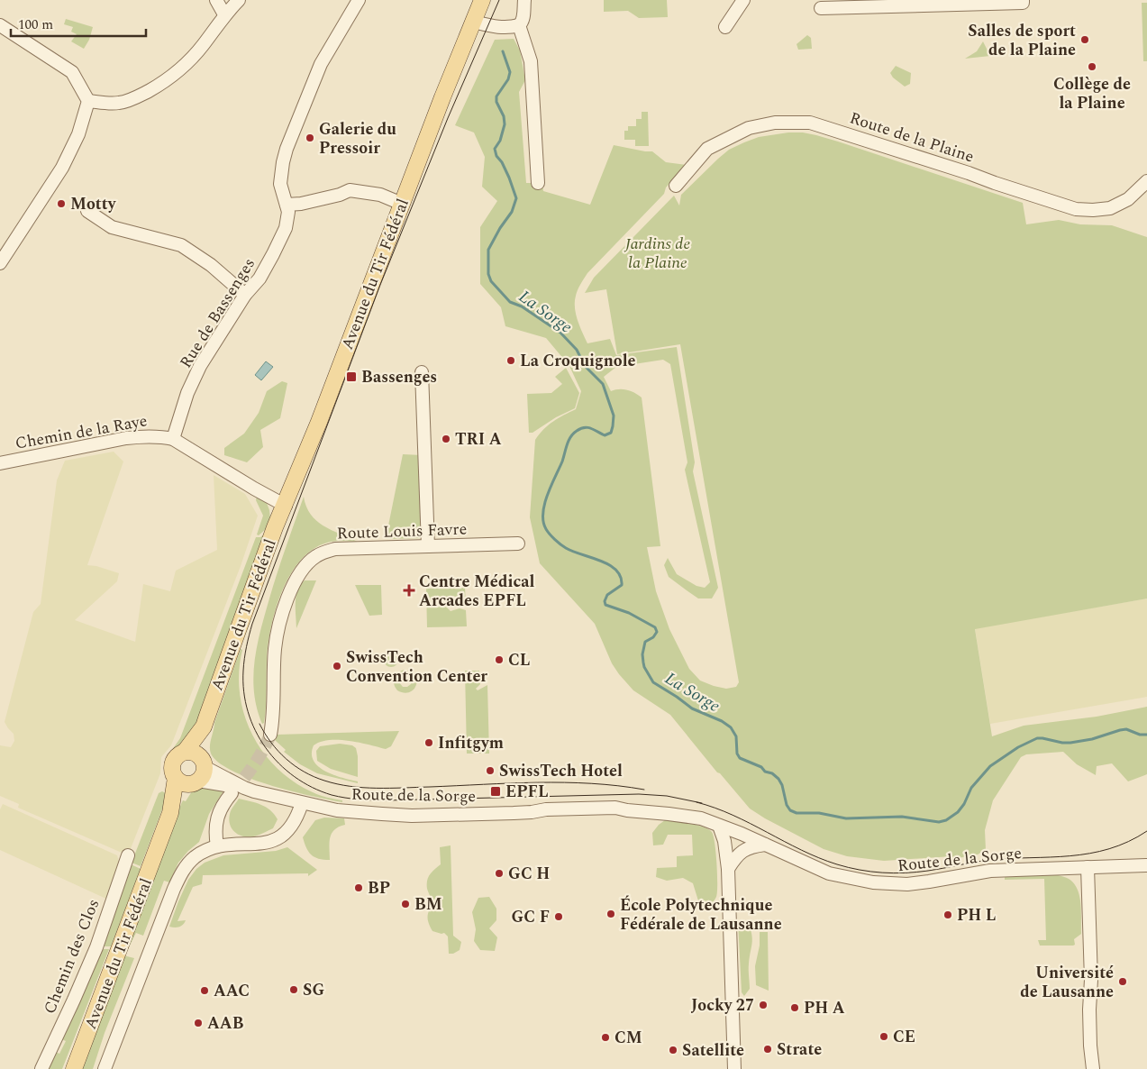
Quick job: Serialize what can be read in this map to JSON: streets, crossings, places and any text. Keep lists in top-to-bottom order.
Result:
{
  "streets": {
    "main road": ["Avenue du Tir Fédéral"],
    "street": [
      "Route de la Plaine",
      "Rue de Bassenges",
      "Chemin de la Raye",
      "Route Louis Favre",
      "Route de la Sorge",
      "Chemin des Clos"
    ]
  },
  "crossings": [
    ["Avenue du Tir Fédéral", "Chemin de la Raye"],
    ["Avenue du Tir Fédéral", "Route de la Sorge"],
    ["Rue de Bassenges", "Chemin de la Raye"]
  ],
  "water": ["La Sorge"],
  "parks": ["Jardins de la Plaine"],
  "places": {
    "other": [
      "Salles de sport de la Plaine",
      "Collège de la Plaine",
      "Galerie du Pressoir",
      "Motty",
      "La Croquignole",
      "TRI A",
      "CL",
      "SwissTech Convention Center",
      "Infitgym",
      "SwissTech Hotel",
      "GC H",
      "BP",
      "BM",
      "École Polytechnique Fédérale de Lausanne",
      "PH L",
      "GC F",
      "Université de Lausanne",
      "SG",
      "AAC",
      "Jocky 27",
      "PH A",
      "AAB",
      "CE",
      "CM",
      "Strate",
      "Satellite"
    ],
    "transit": ["Bassenges", "EPFL"],
    "health": ["Centre Médical Arcades EPFL"]
  },
  "scale_bar": "100 m"
}
